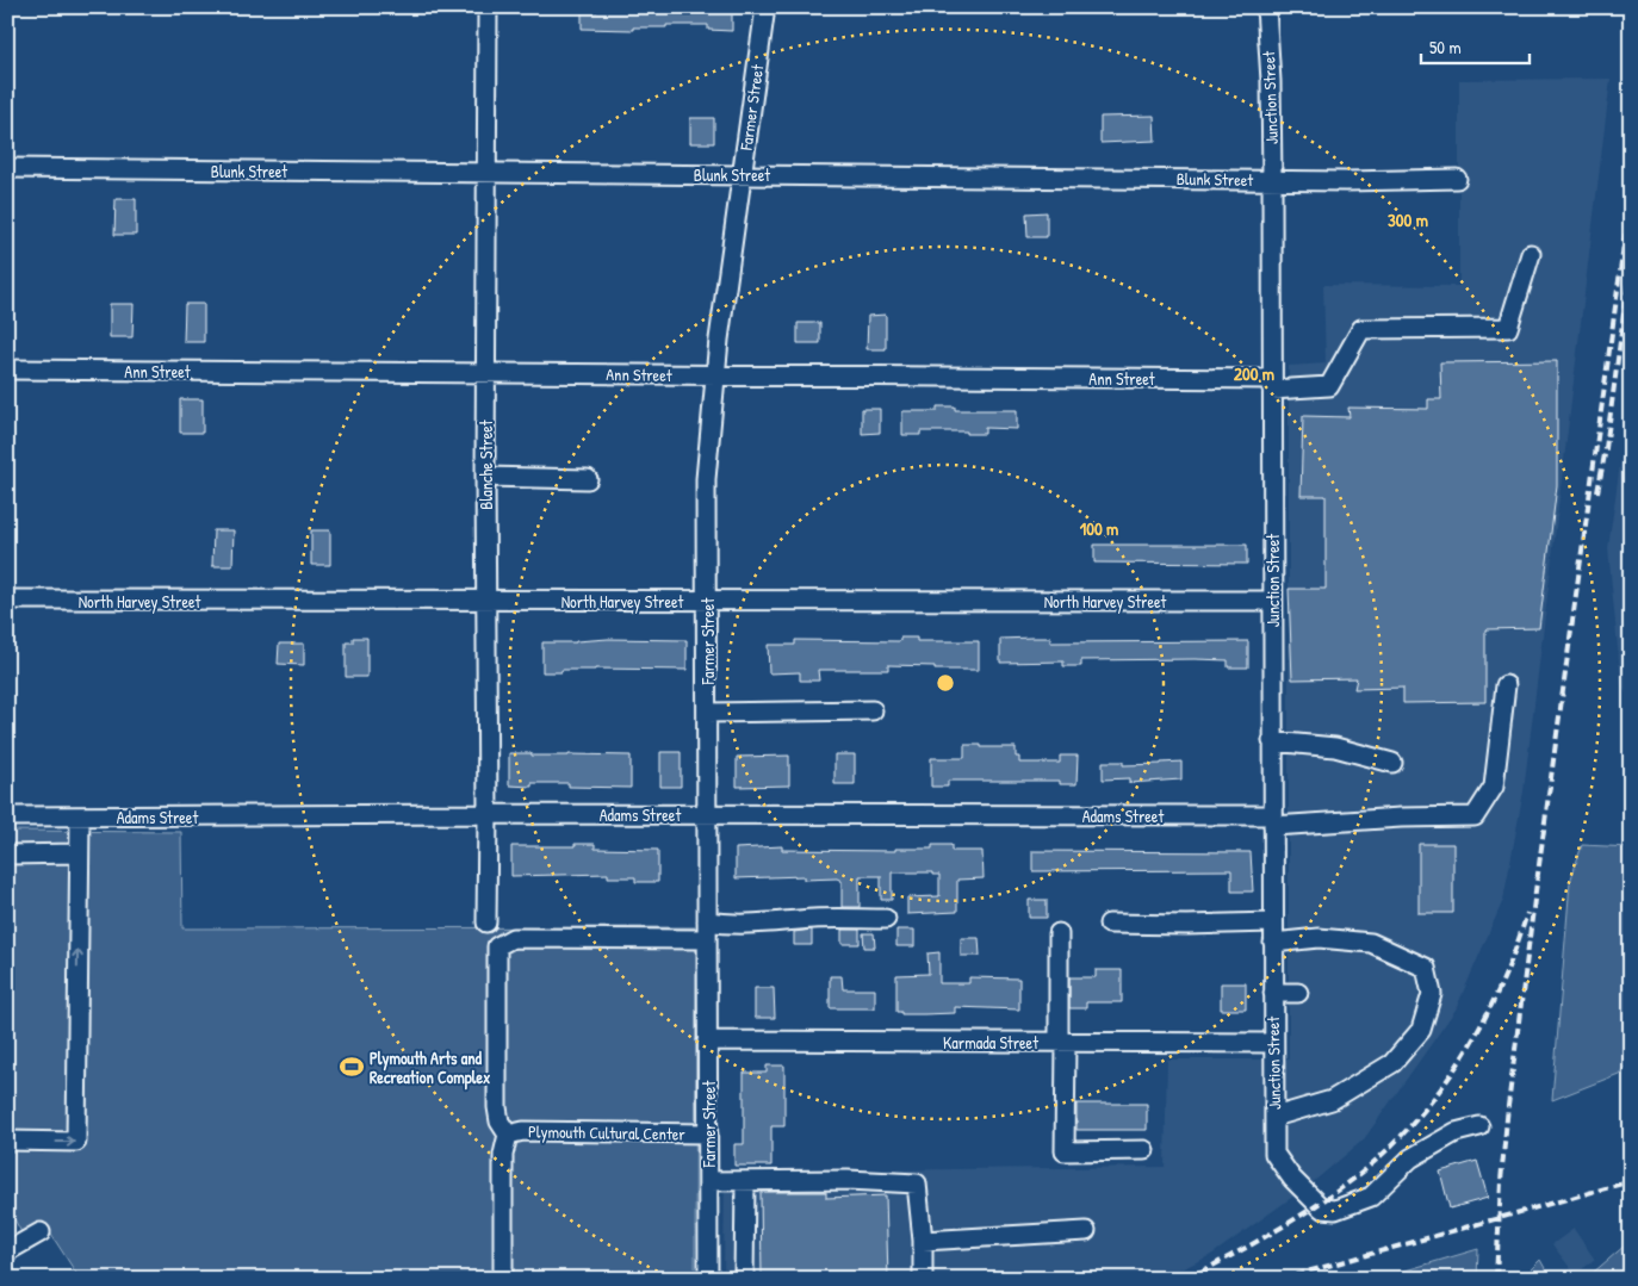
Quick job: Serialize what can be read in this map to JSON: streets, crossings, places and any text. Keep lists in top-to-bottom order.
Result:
{
  "streets": {
    "street": [
      "Junction Street",
      "Farmer Street",
      "Blunk Street",
      "Ann Street",
      "Blanche Street",
      "North Harvey Street",
      "Adams Street",
      "Karmada Street",
      "Plymouth Cultural Center"
    ]
  },
  "crossings": [
    ["Junction Street", "Blunk Street"],
    ["Junction Street", "Ann Street"],
    ["Junction Street", "North Harvey Street"],
    ["Junction Street", "Adams Street"],
    ["Junction Street", "Karmada Street"],
    ["Farmer Street", "Blunk Street"],
    ["Farmer Street", "Ann Street"],
    ["Farmer Street", "North Harvey Street"],
    ["Farmer Street", "Adams Street"],
    ["Farmer Street", "Karmada Street"],
    ["Farmer Street", "Plymouth Cultural Center"],
    ["Blunk Street", "Blanche Street"],
    ["Ann Street", "Blanche Street"],
    ["Blanche Street", "North Harvey Street"],
    ["Blanche Street", "Adams Street"]
  ],
  "places": {
    "sports": ["Plymouth Arts and Recreation Complex"]
  },
  "scale_bar": "50 m",
  "rings": ["300 m", "200 m", "100 m"]
}
